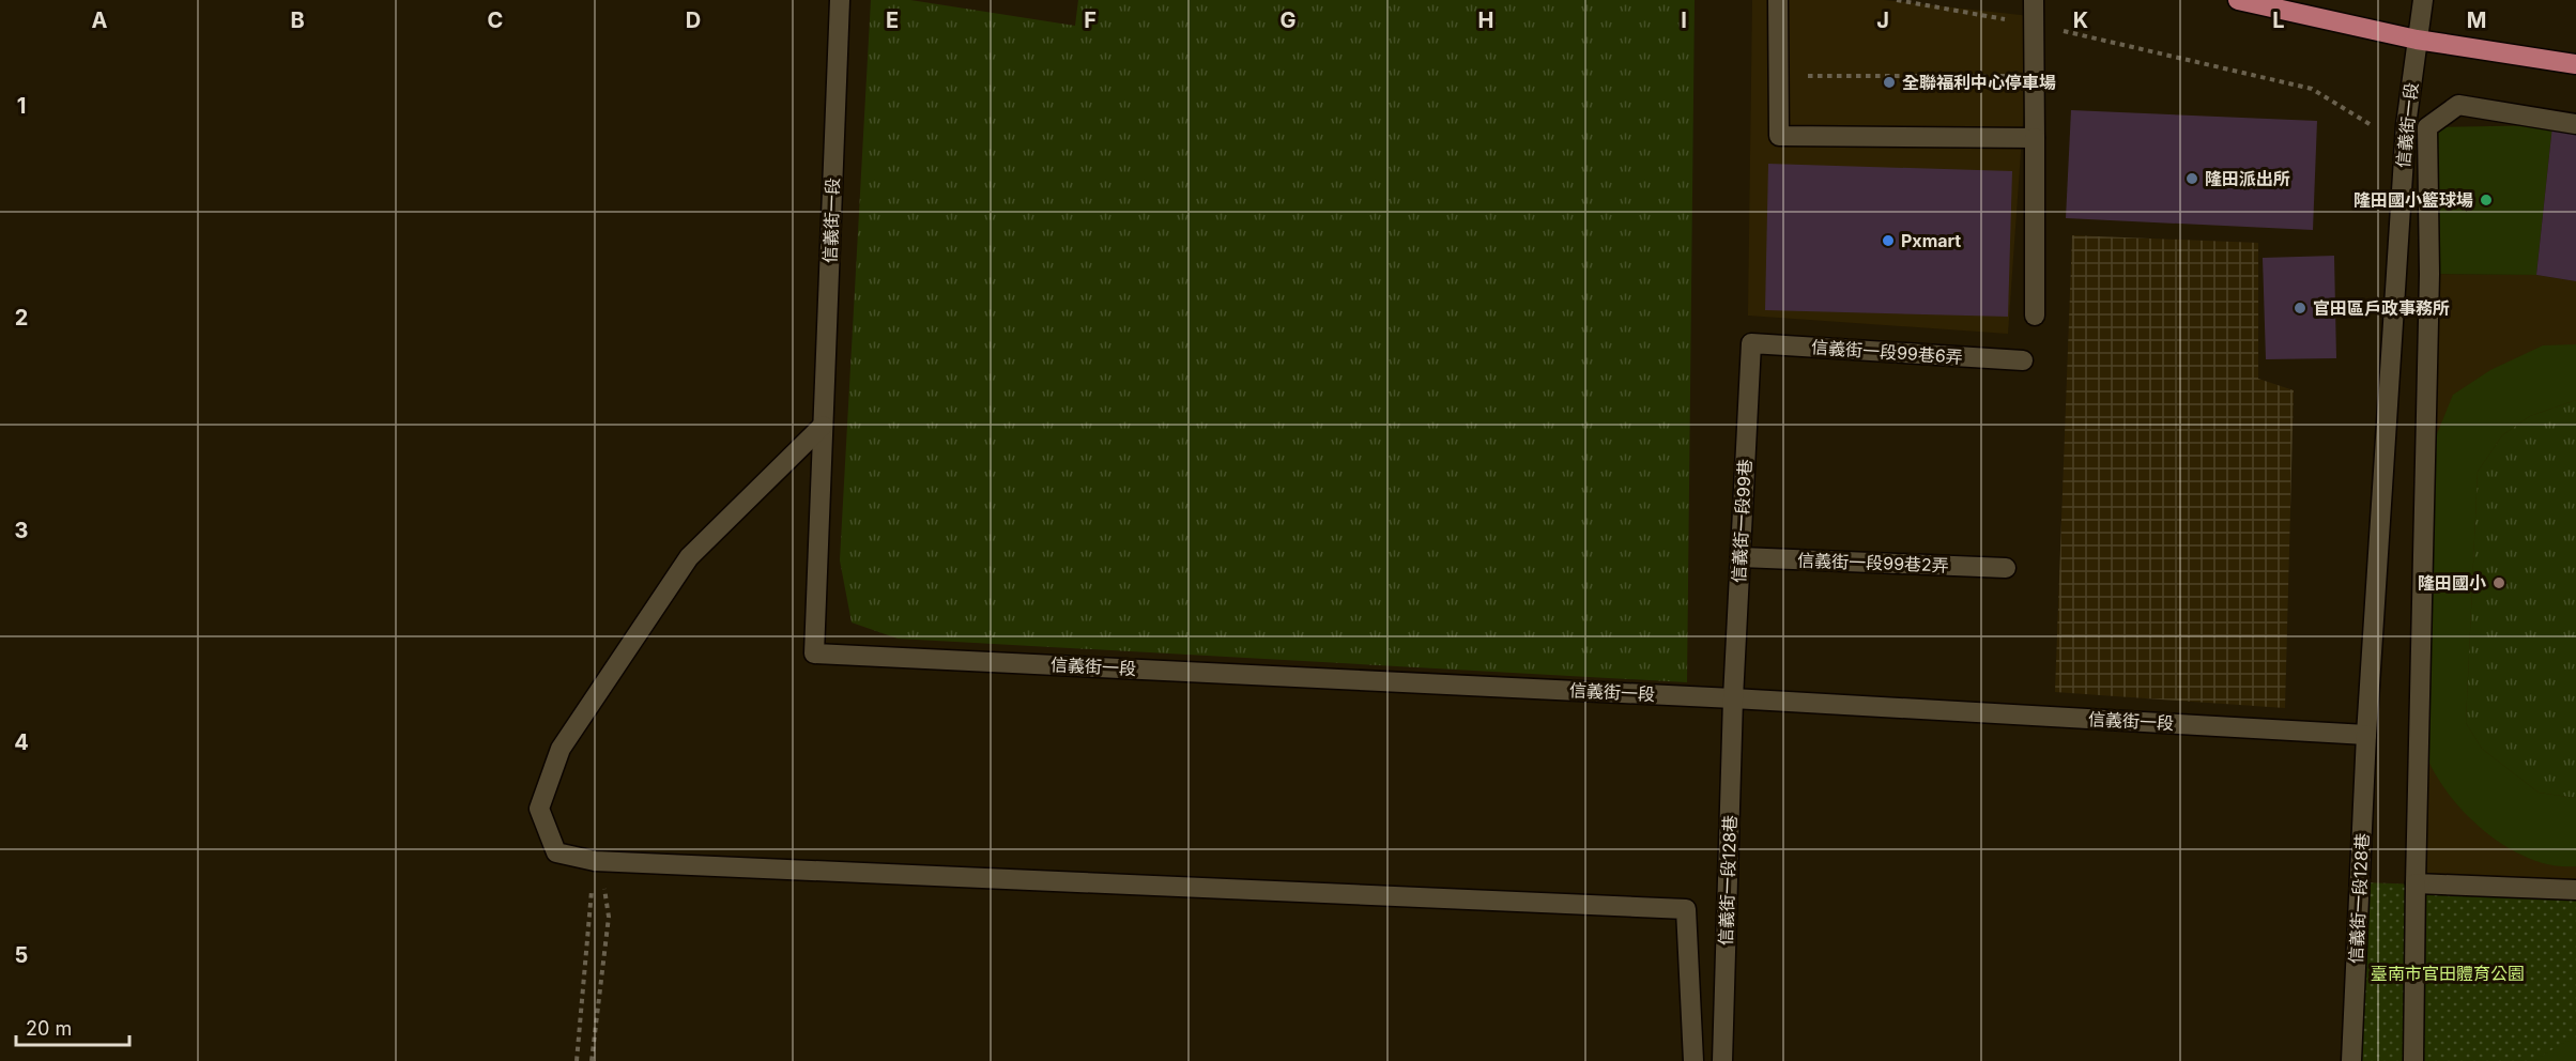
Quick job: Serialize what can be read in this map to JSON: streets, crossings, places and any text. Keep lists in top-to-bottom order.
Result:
{
  "streets": {
    "street": [
      "信義街一段",
      "信義街一段99巷6弄",
      "信義街一段99巷",
      "信義街一段99巷2弄",
      "信義街一段128巷"
    ]
  },
  "crossings": [
    ["信義街一段", "信義街一段99巷"],
    ["信義街一段", "信義街一段128巷"],
    ["信義街一段99巷6弄", "信義街一段99巷"],
    ["信義街一段99巷", "信義街一段99巷2弄"],
    ["信義街一段99巷", "信義街一段128巷"]
  ],
  "parks": ["臺南市官田體育公園"],
  "places": [
    "全聯福利中心停車場",
    "隆田派出所",
    "隆田國小籃球場",
    "Pxmart",
    "官田區戶政事務所",
    "隆田國小"
  ],
  "scale_bar": "20 m",
  "grid": {
    "columns": [
      "A",
      "B",
      "C",
      "D",
      "E",
      "F",
      "G",
      "H",
      "I",
      "J",
      "K",
      "L",
      "M"
    ],
    "rows": [
      "1",
      "2",
      "3",
      "4",
      "5"
    ]
  }
}
